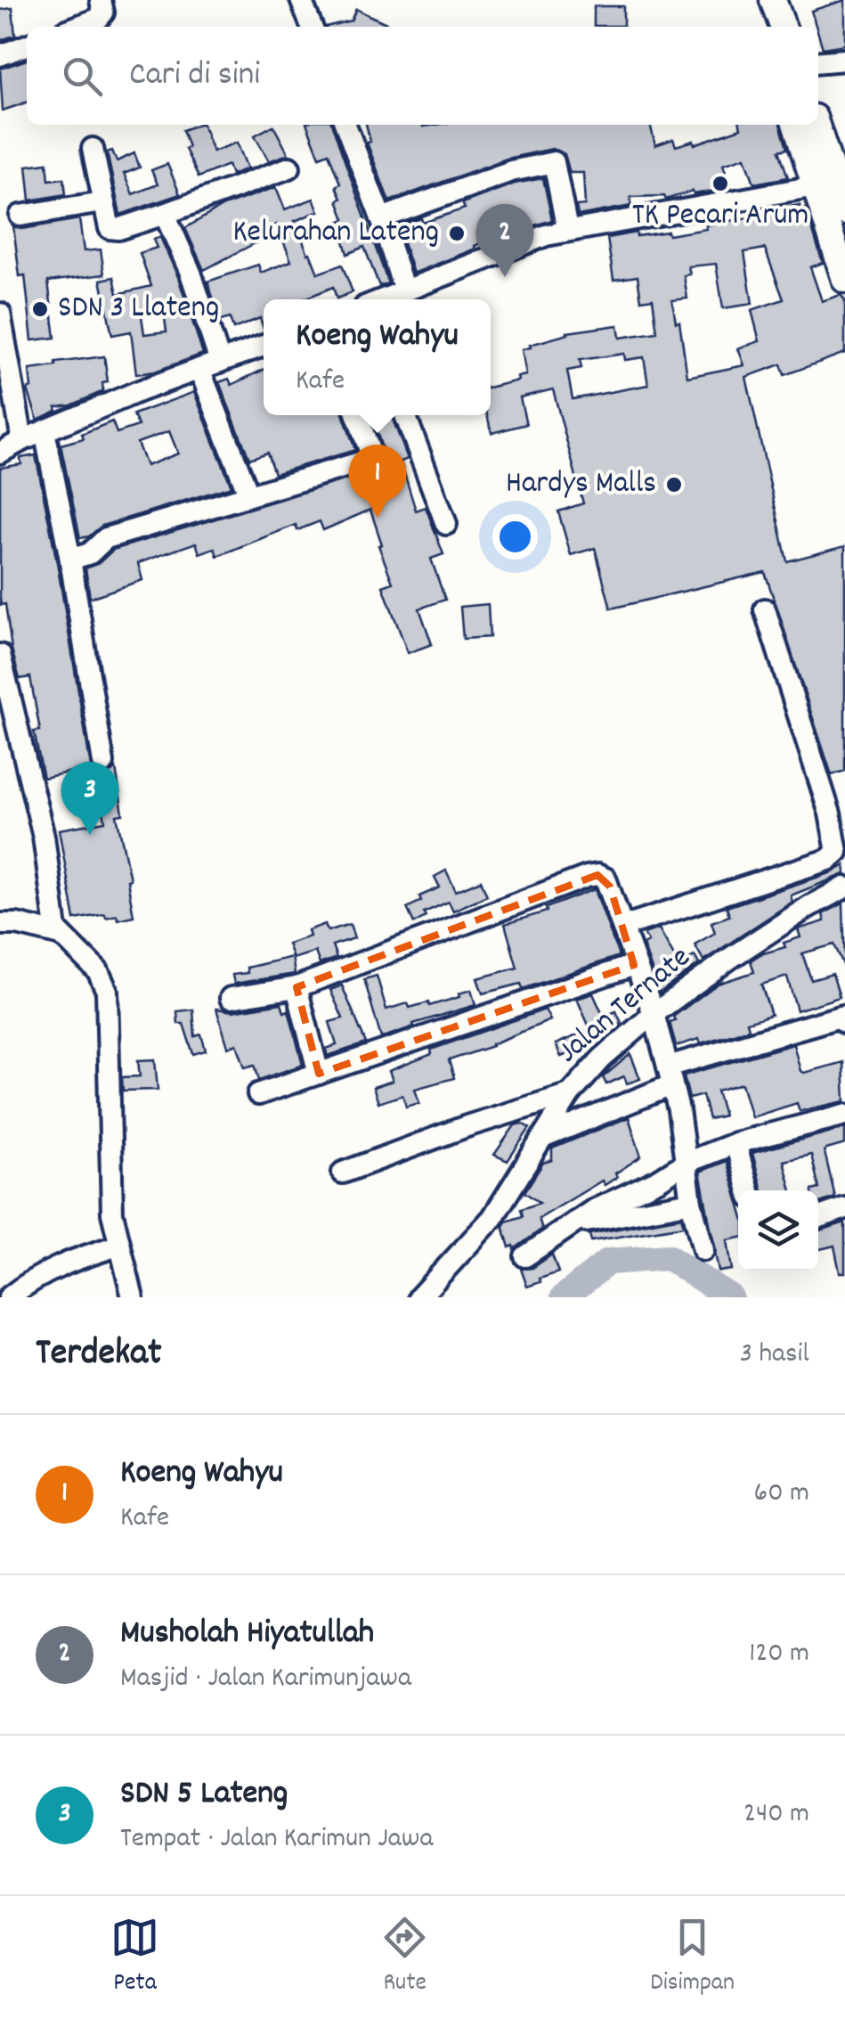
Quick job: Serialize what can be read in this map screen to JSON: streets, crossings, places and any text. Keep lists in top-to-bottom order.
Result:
{
  "streets": {
    "street": ["Jalan Ternate"]
  },
  "places": [
    "TK Pecari Arum",
    "Kelurahan Lateng",
    "SDN 3 Llateng",
    "Hardys Malls"
  ],
  "page": {
    "search": "Cari di sini",
    "pins": ["2", "1", "3"],
    "popup": ["Koeng Wahyu", "Kafe"],
    "heading": ["Terdekat", "3 hasil"],
    "list": [
      {
        "mark": "1",
        "name": "Koeng Wahyu",
        "note": "Kafe",
        "value": "60 m"
      },
      {
        "mark": "2",
        "name": "Musholah Hiyatullah",
        "note": "Masjid · Jalan Karimunjawa",
        "value": "120 m"
      },
      {
        "mark": "3",
        "name": "SDN 5 Lateng",
        "note": "Tempat · Jalan Karimun Jawa",
        "value": "240 m"
      }
    ],
    "nav": ["Peta", "Rute", "Disimpan"]
  }
}
